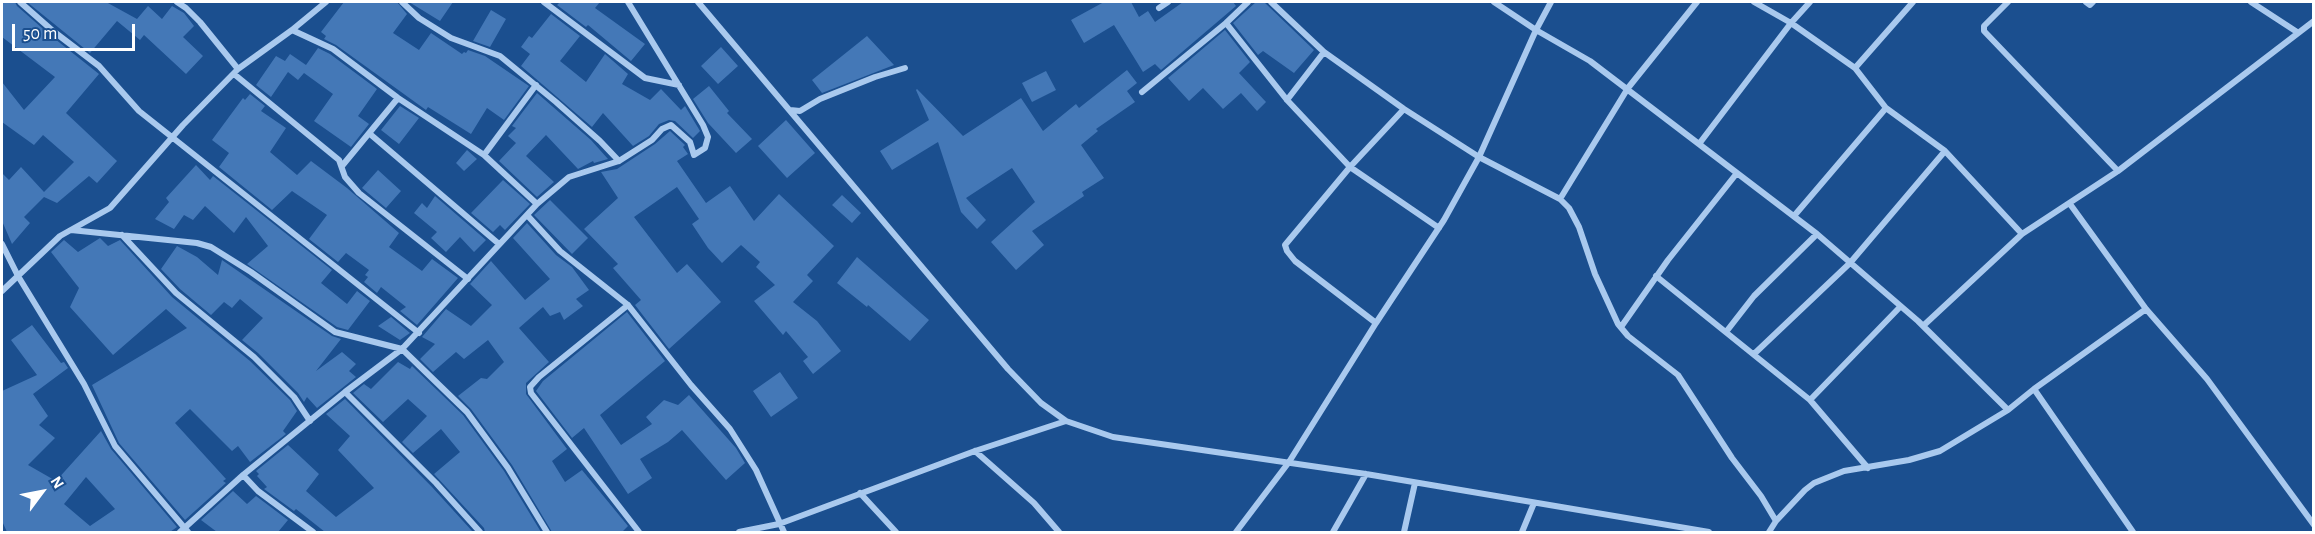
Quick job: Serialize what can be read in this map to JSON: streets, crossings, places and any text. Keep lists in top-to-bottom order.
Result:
{
  "scale_bar": "50 m",
  "north": "top right"
}
